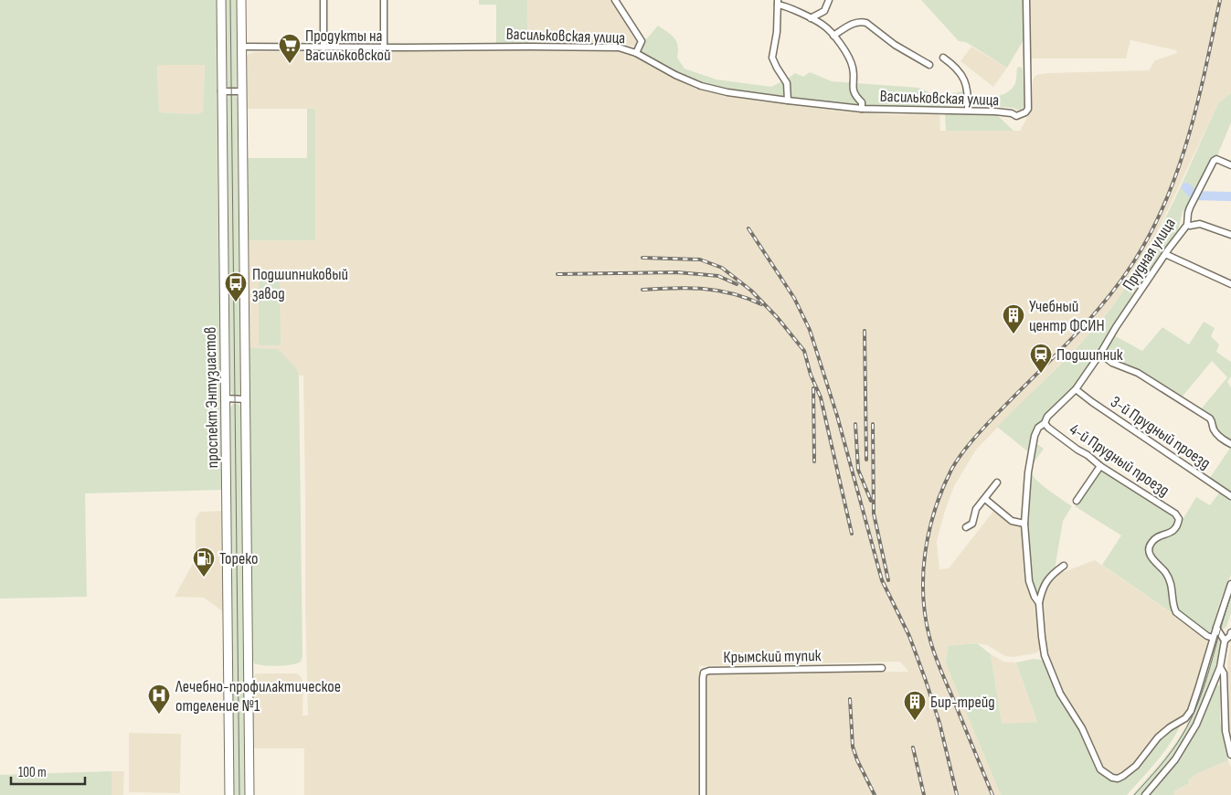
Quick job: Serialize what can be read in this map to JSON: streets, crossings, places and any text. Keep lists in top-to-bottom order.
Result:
{
  "streets": {
    "main road": ["проспект Энтузиастов"],
    "street": [
      "Васильковская улица",
      "Прудная улица",
      "3-й Прудный проезд",
      "4-й Прудный проезд",
      "Крымский тупик"
    ]
  },
  "crossings": [
    ["Васильковская улица", "проспект Энтузиастов"],
    ["Прудная улица", "3-й Прудный проезд"],
    ["Прудная улица", "4-й Прудный проезд"]
  ],
  "places": {
    "supermarket": ["Продукты на Васильковской"],
    "bus stop": ["Подшипниковый завод"],
    "building": ["Учебный центр ФСИН", "Бир-трейд"],
    "station": ["Подшипник"],
    "fuel station": ["Тореко"],
    "hospital": ["Лечебно-профилактическое отделение №1"]
  },
  "scale_bar": "100 m"
}
